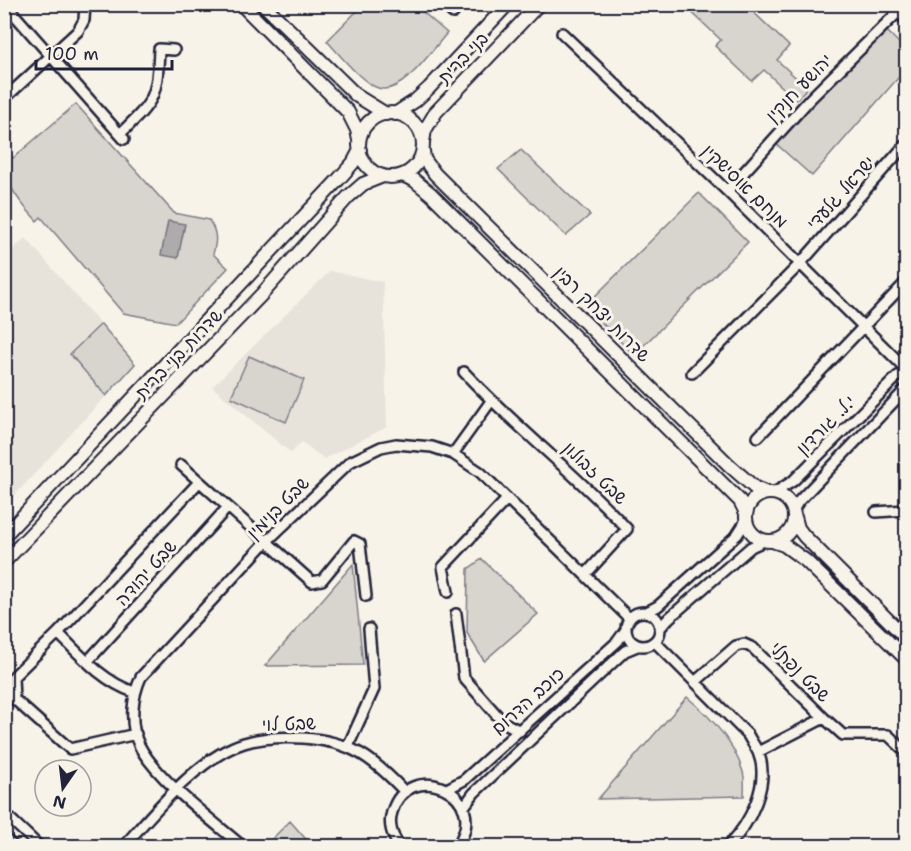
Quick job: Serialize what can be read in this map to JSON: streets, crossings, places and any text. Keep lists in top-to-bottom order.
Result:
{
  "streets": {
    "main road": ["בני ברית", "שדרות יצחק רבין", "שדרות בני ברית"],
    "street": [
      "יהושע חנקין",
      "מנחם אוסישקין",
      "ישראל גלעדי",
      "י.ל. גורדון",
      "שבט זבולון",
      "שבט בנימין",
      "שבט יהודה",
      "שבט נפתלי",
      "כוכב הדרום",
      "שבט לוי"
    ]
  },
  "crossings": [
    ["בני ברית", "שדרות יצחק רבין"],
    ["בני ברית", "שדרות בני ברית"],
    ["יהושע חנקין", "מנחם אוסישקין"],
    ["מנחם אוסישקין", "ישראל גלעדי"],
    ["שדרות יצחק רבין", "שדרות בני ברית"],
    ["שדרות יצחק רבין", "י.ל. גורדון"],
    ["שבט זבולון", "שבט בנימין"],
    ["שבט בנימין", "כוכב הדרום"]
  ],
  "scale_bar": "100 m",
  "north": "bottom"
}
